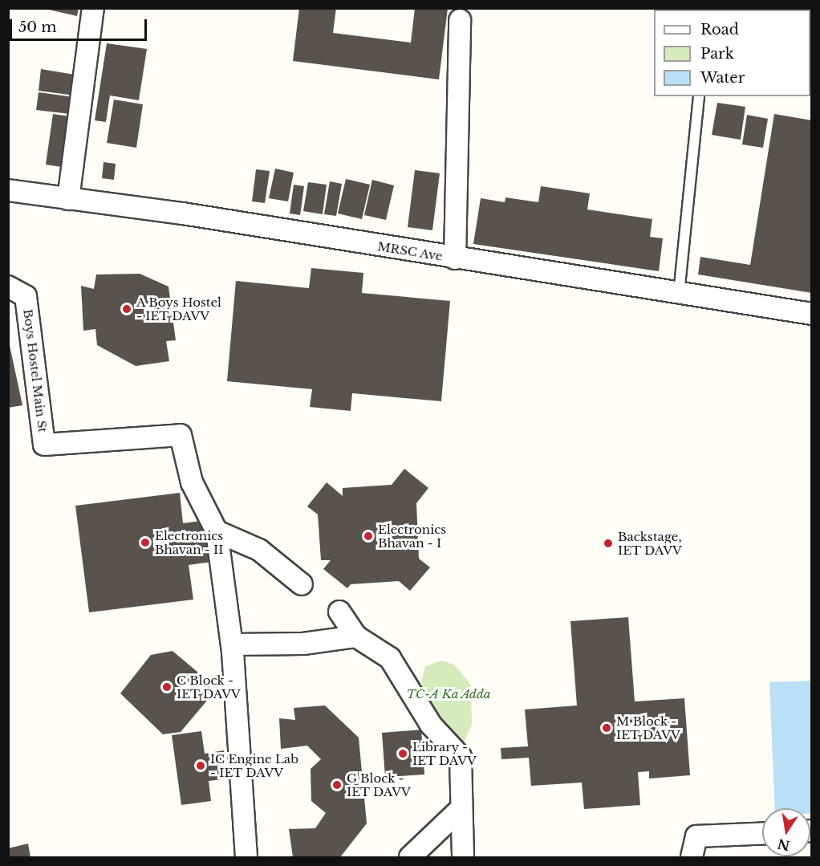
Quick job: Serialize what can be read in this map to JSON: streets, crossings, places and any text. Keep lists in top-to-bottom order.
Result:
{
  "streets": {
    "street": ["MRSC Ave", "Boys Hostel Main St"]
  },
  "parks": ["TC-A Ka Adda"],
  "places": [
    "A Boys Hostel - IET DAVV",
    "Electronics Bhavan - I",
    "Electronics Bhavan - II",
    "Backstage, IET DAVV",
    "C Block - IET DAVV",
    "M Block - IET DAVV",
    "Library - IET DAVV",
    "IC Engine Lab - IET DAVV",
    "G Block - IET DAVV"
  ],
  "legend": ["Road", "Park", "Water"],
  "scale_bar": "50 m",
  "north": "bottom"
}
